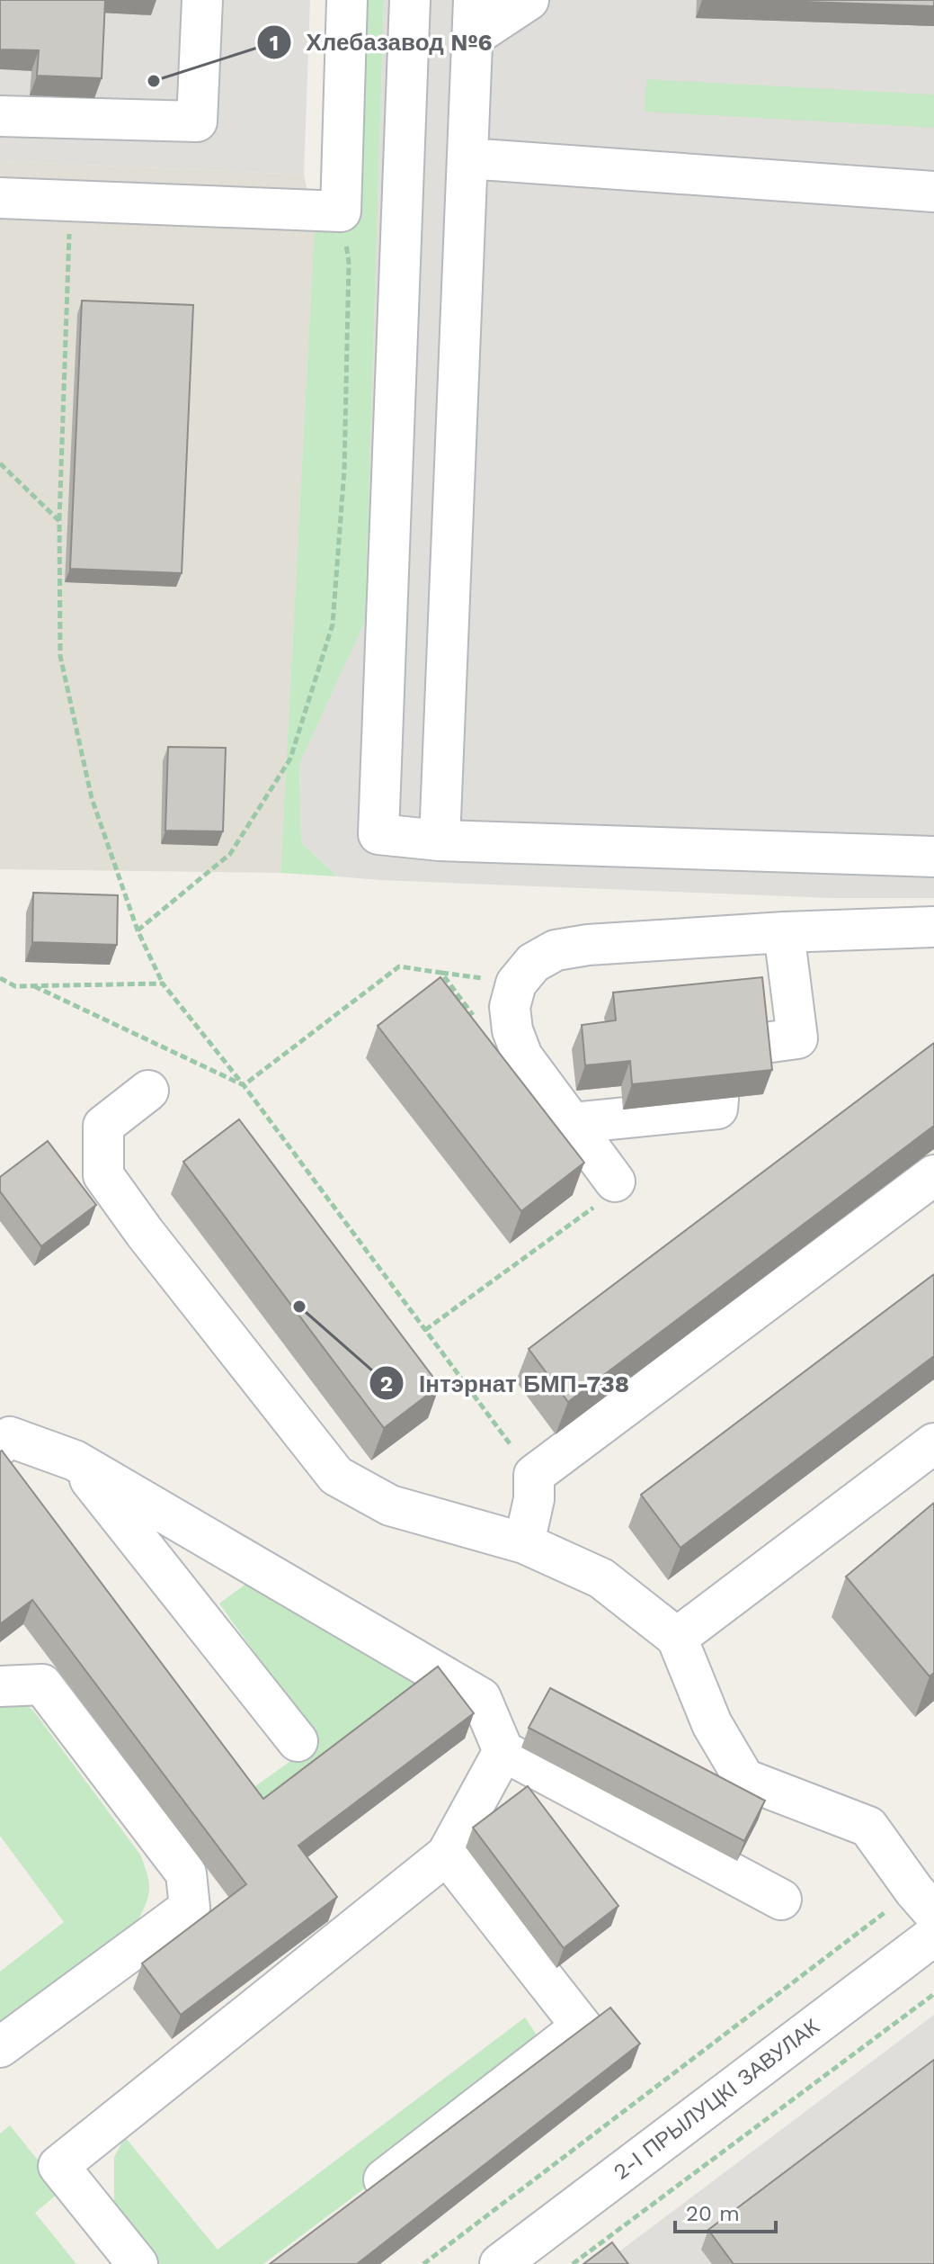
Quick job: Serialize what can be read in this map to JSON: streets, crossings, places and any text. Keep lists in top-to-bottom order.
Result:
{
  "streets": {
    "street": ["2-І ПРЫЛУЦКІ ЗАВУЛАК"]
  },
  "places": ["Хлебазавод №6", "Інтэрнат БМП-738"],
  "scale_bar": "20 m"
}
